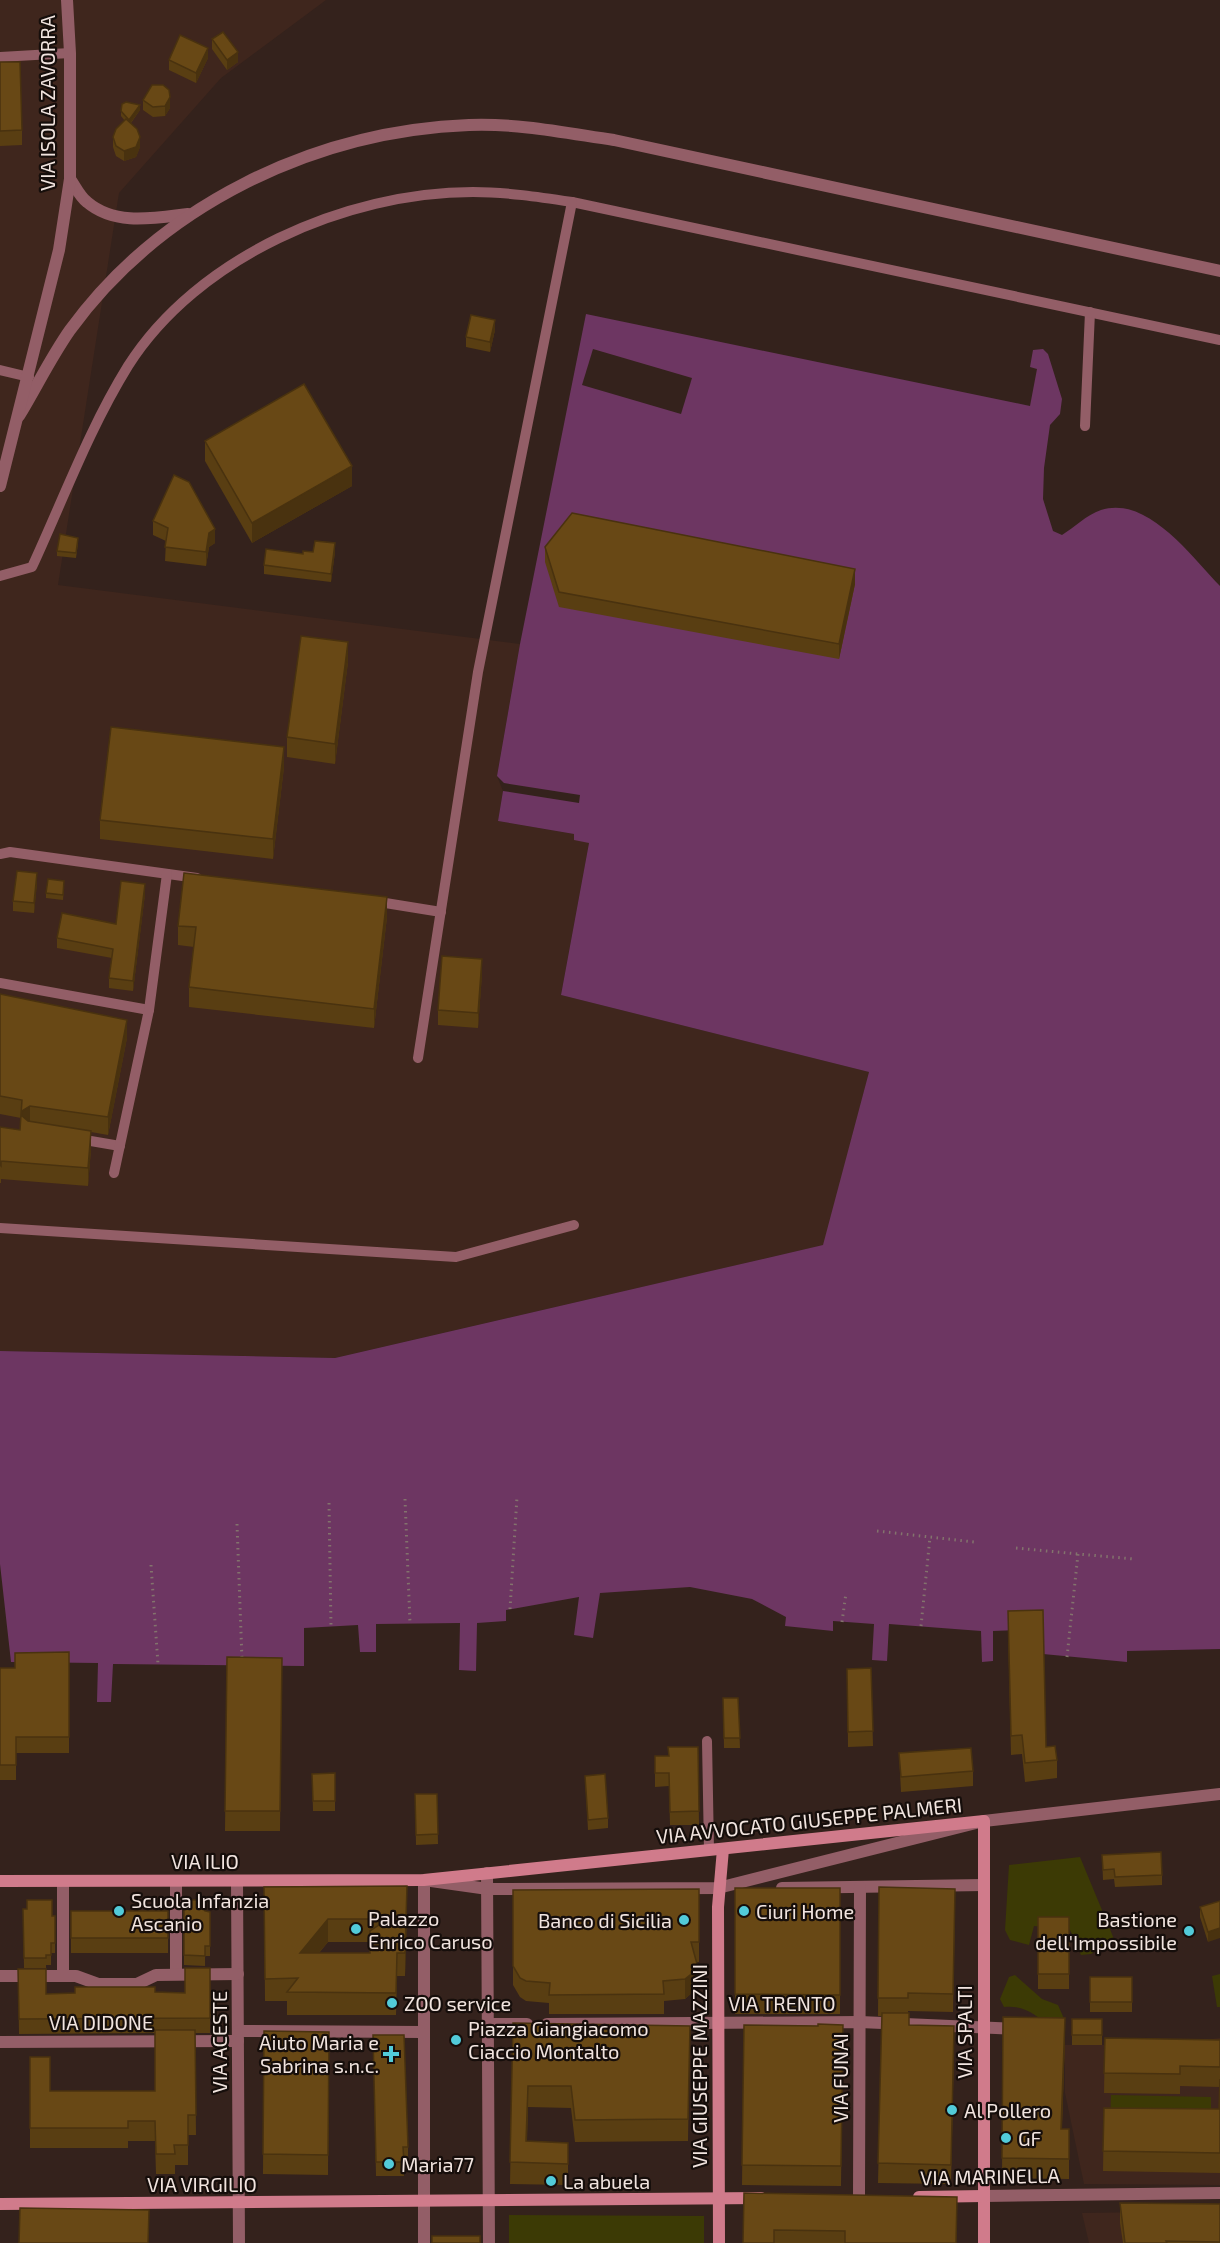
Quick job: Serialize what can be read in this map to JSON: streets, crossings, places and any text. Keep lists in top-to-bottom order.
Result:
{
  "streets": {
    "main road": [
      "VIA AVVOCATO GIUSEPPE PALMERI",
      "VIA ILIO",
      "VIA SPALTI",
      "VIA GIUSEPPE MAZZINI",
      "VIA MARINELLA",
      "VIA VIRGILIO"
    ],
    "street": [
      "VIA ISOLA ZAVORRA",
      "VIA TRENTO",
      "VIA DIDONE",
      "VIA ACESTE",
      "VIA FUNAI"
    ]
  },
  "crossings": [
    ["VIA AVVOCATO GIUSEPPE PALMERI", "VIA ILIO"],
    ["VIA AVVOCATO GIUSEPPE PALMERI", "VIA SPALTI"],
    ["VIA AVVOCATO GIUSEPPE PALMERI", "VIA GIUSEPPE MAZZINI"],
    ["VIA AVVOCATO GIUSEPPE PALMERI", "VIA FUNAI"],
    ["VIA ILIO", "VIA ACESTE"],
    ["VIA TRENTO", "VIA SPALTI"],
    ["VIA TRENTO", "VIA GIUSEPPE MAZZINI"],
    ["VIA TRENTO", "VIA FUNAI"],
    ["VIA DIDONE", "VIA ACESTE"],
    ["VIA SPALTI", "VIA MARINELLA"],
    ["VIA ACESTE", "VIA VIRGILIO"],
    ["VIA GIUSEPPE MAZZINI", "VIA VIRGILIO"]
  ],
  "places": {
    "other": [
      "Scuola Infanzia Ascanio",
      "Ciuri Home",
      "Banco di Sicilia",
      "Palazzo Enrico Caruso",
      "Bastione dell'Impossibile",
      "ZOO service",
      "Piazza Giangiacomo Ciaccio Montalto",
      "Al Pollero",
      "GF",
      "Maria77",
      "La abuela"
    ],
    "health": ["Aiuto Maria e Sabrina s.n.c."]
  }
}
